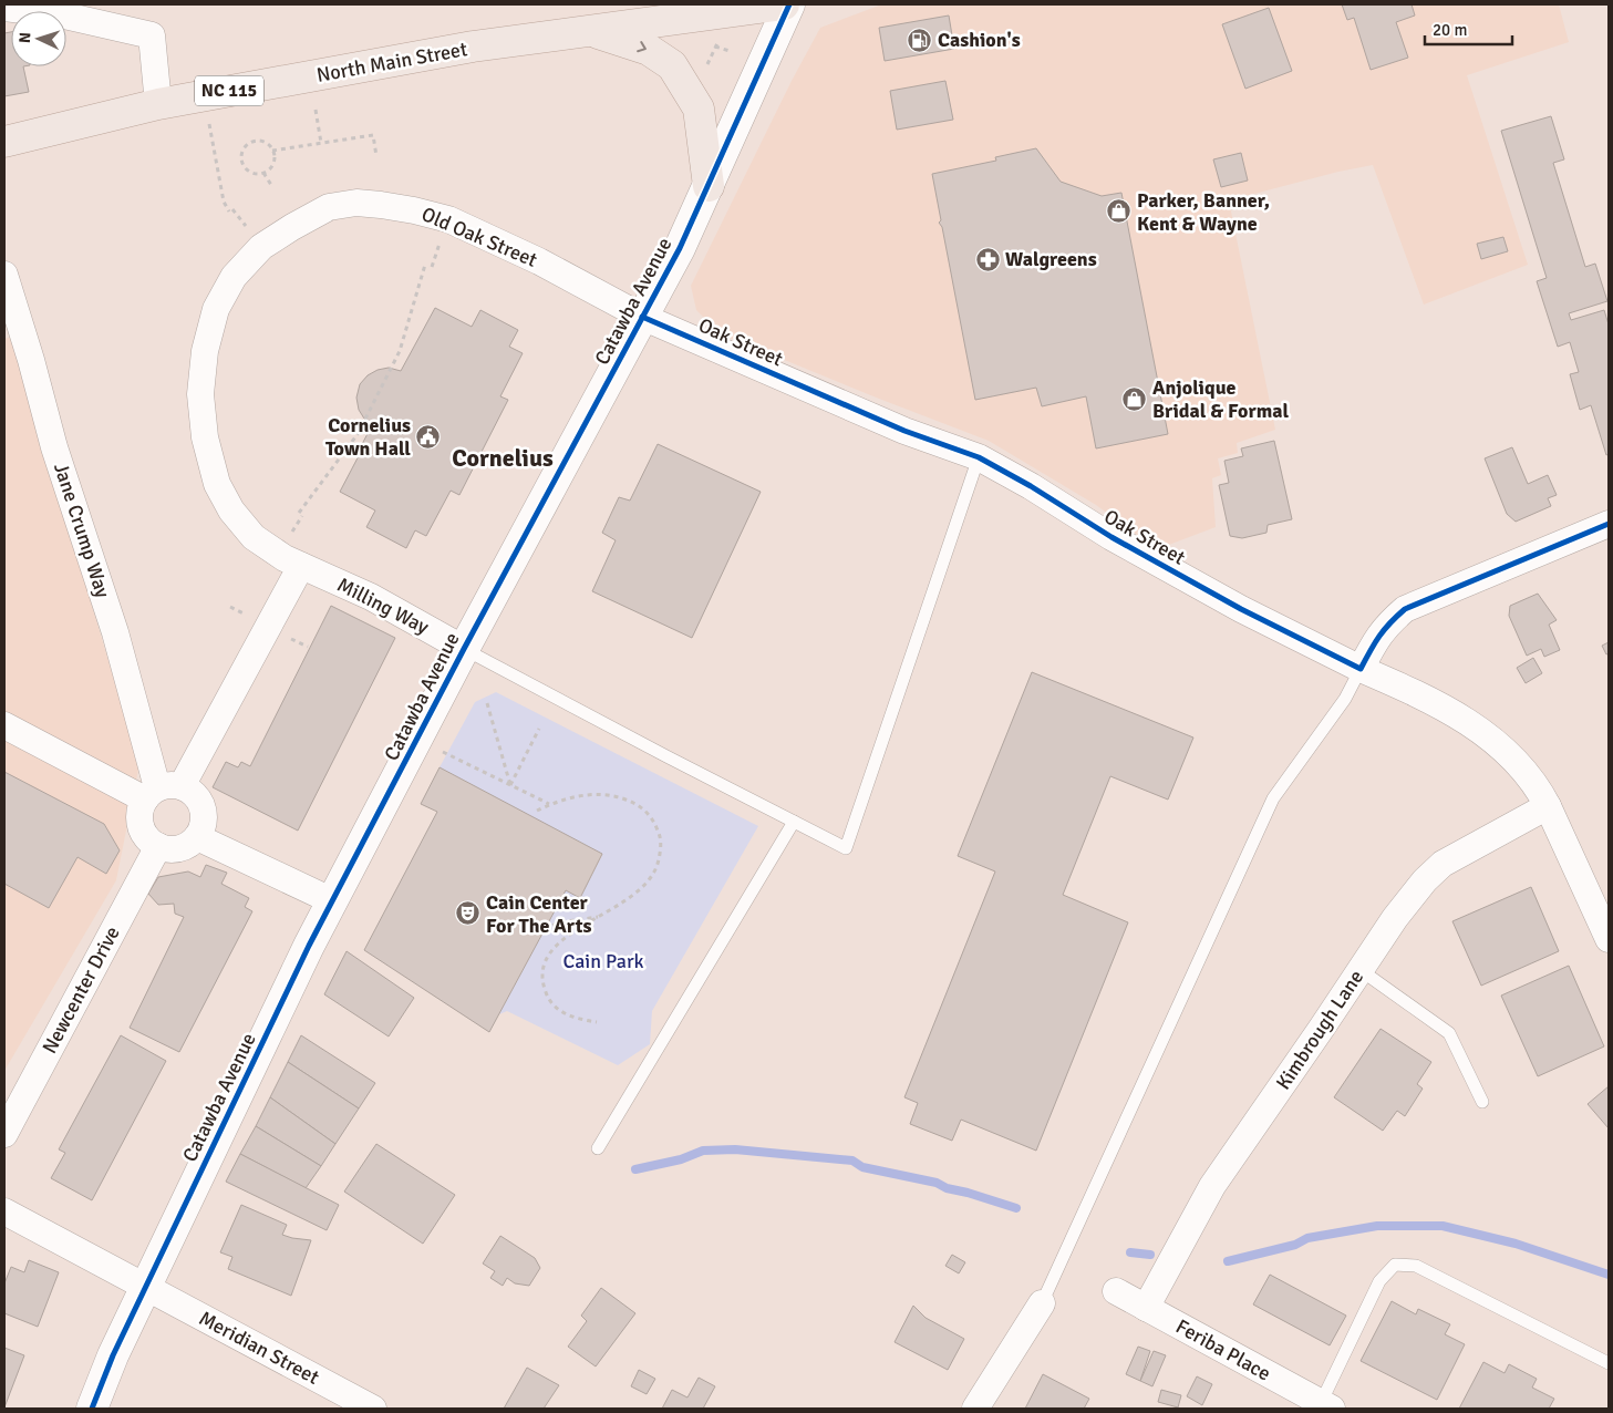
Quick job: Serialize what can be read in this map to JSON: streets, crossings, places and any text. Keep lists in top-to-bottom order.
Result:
{
  "streets": {
    "main road": ["North Main Street", "NC 115", "Catawba Avenue"],
    "street": [
      "Old Oak Street",
      "Oak Street",
      "Jane Crump Way",
      "Milling Way",
      "Newcenter Drive",
      "Kimbrough Lane",
      "Meridian Street",
      "Feriba Place"
    ]
  },
  "crossings": [
    ["Old Oak Street", "Catawba Avenue"],
    ["Old Oak Street", "Oak Street"],
    ["Old Oak Street", "Milling Way"],
    ["Catawba Avenue", "Oak Street"],
    ["Catawba Avenue", "Milling Way"],
    ["Catawba Avenue", "Meridian Street"],
    ["Oak Street", "Kimbrough Lane"],
    ["Jane Crump Way", "Newcenter Drive"],
    ["Kimbrough Lane", "Feriba Place"]
  ],
  "districts": ["Cornelius"],
  "parks": ["Cain Park"],
  "places": {
    "fuel station": ["Cashion's"],
    "shop": ["Parker, Banner, Kent & Wayne", "Anjolique Bridal & Formal"],
    "pharmacy": ["Walgreens"],
    "public building": ["Cornelius Town Hall"],
    "theatre": ["Cain Center For The Arts"]
  },
  "scale_bar": "20 m",
  "north": "left"
}
